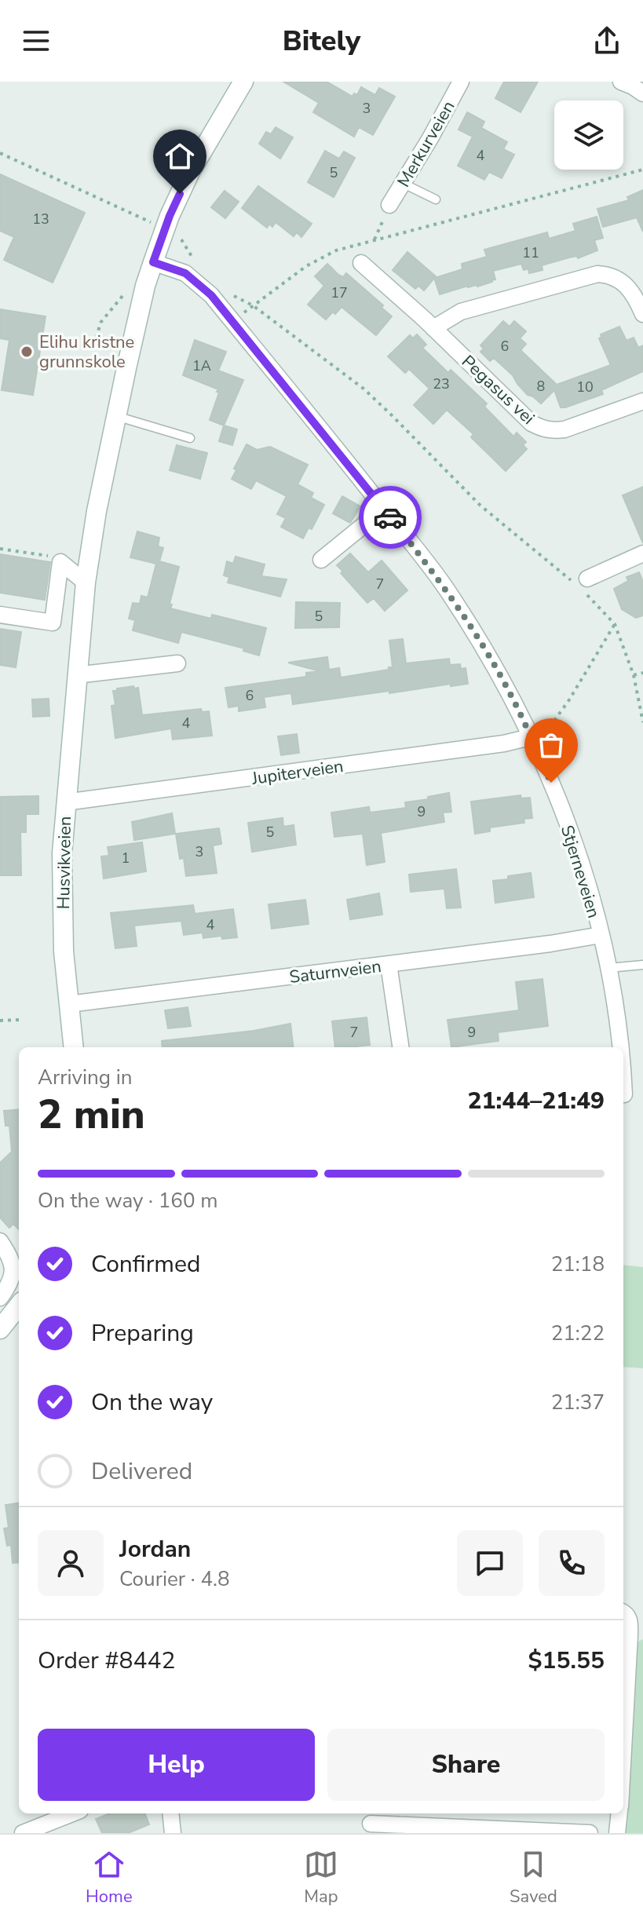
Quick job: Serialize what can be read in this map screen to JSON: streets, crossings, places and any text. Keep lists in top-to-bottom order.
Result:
{
  "streets": {
    "main road": ["Husvikveien"],
    "street": [
      "Merkurveien",
      "Pegasus vei",
      "Jupiterveien",
      "Stjerneveien",
      "Saturnveien"
    ]
  },
  "crossings": [
    ["Jupiterveien", "Husvikveien"],
    ["Jupiterveien", "Stjerneveien"],
    ["Husvikveien", "Stjerneveien"],
    ["Husvikveien", "Saturnveien"],
    ["Stjerneveien", "Saturnveien"]
  ],
  "places": ["Elihu kristne grunnskole"],
  "house_numbers": [
    "3",
    "4",
    "5",
    "13",
    "11",
    "17",
    "6",
    "1A",
    "23",
    "8",
    "10",
    "7",
    "5",
    "6",
    "4",
    "9",
    "5",
    "3",
    "1",
    "4",
    "7",
    "9"
  ],
  "page": {
    "header": "Bitely",
    "heading": ["2 min", "Arriving in", "21:44–21:49"],
    "panel": [
      "Jordan",
      "Courier · 4.8",
      "Order #8442",
      "$15.55"
    ],
    "bar": "On the way · 160 m",
    "list": [
      ["Confirmed", "21:18"],
      ["Preparing", "21:22"],
      ["On the way", "21:37"],
      "Delivered"
    ],
    "buttons": ["Help", "Share"],
    "tabs": ["Home", "Map", "Saved"]
  }
}
